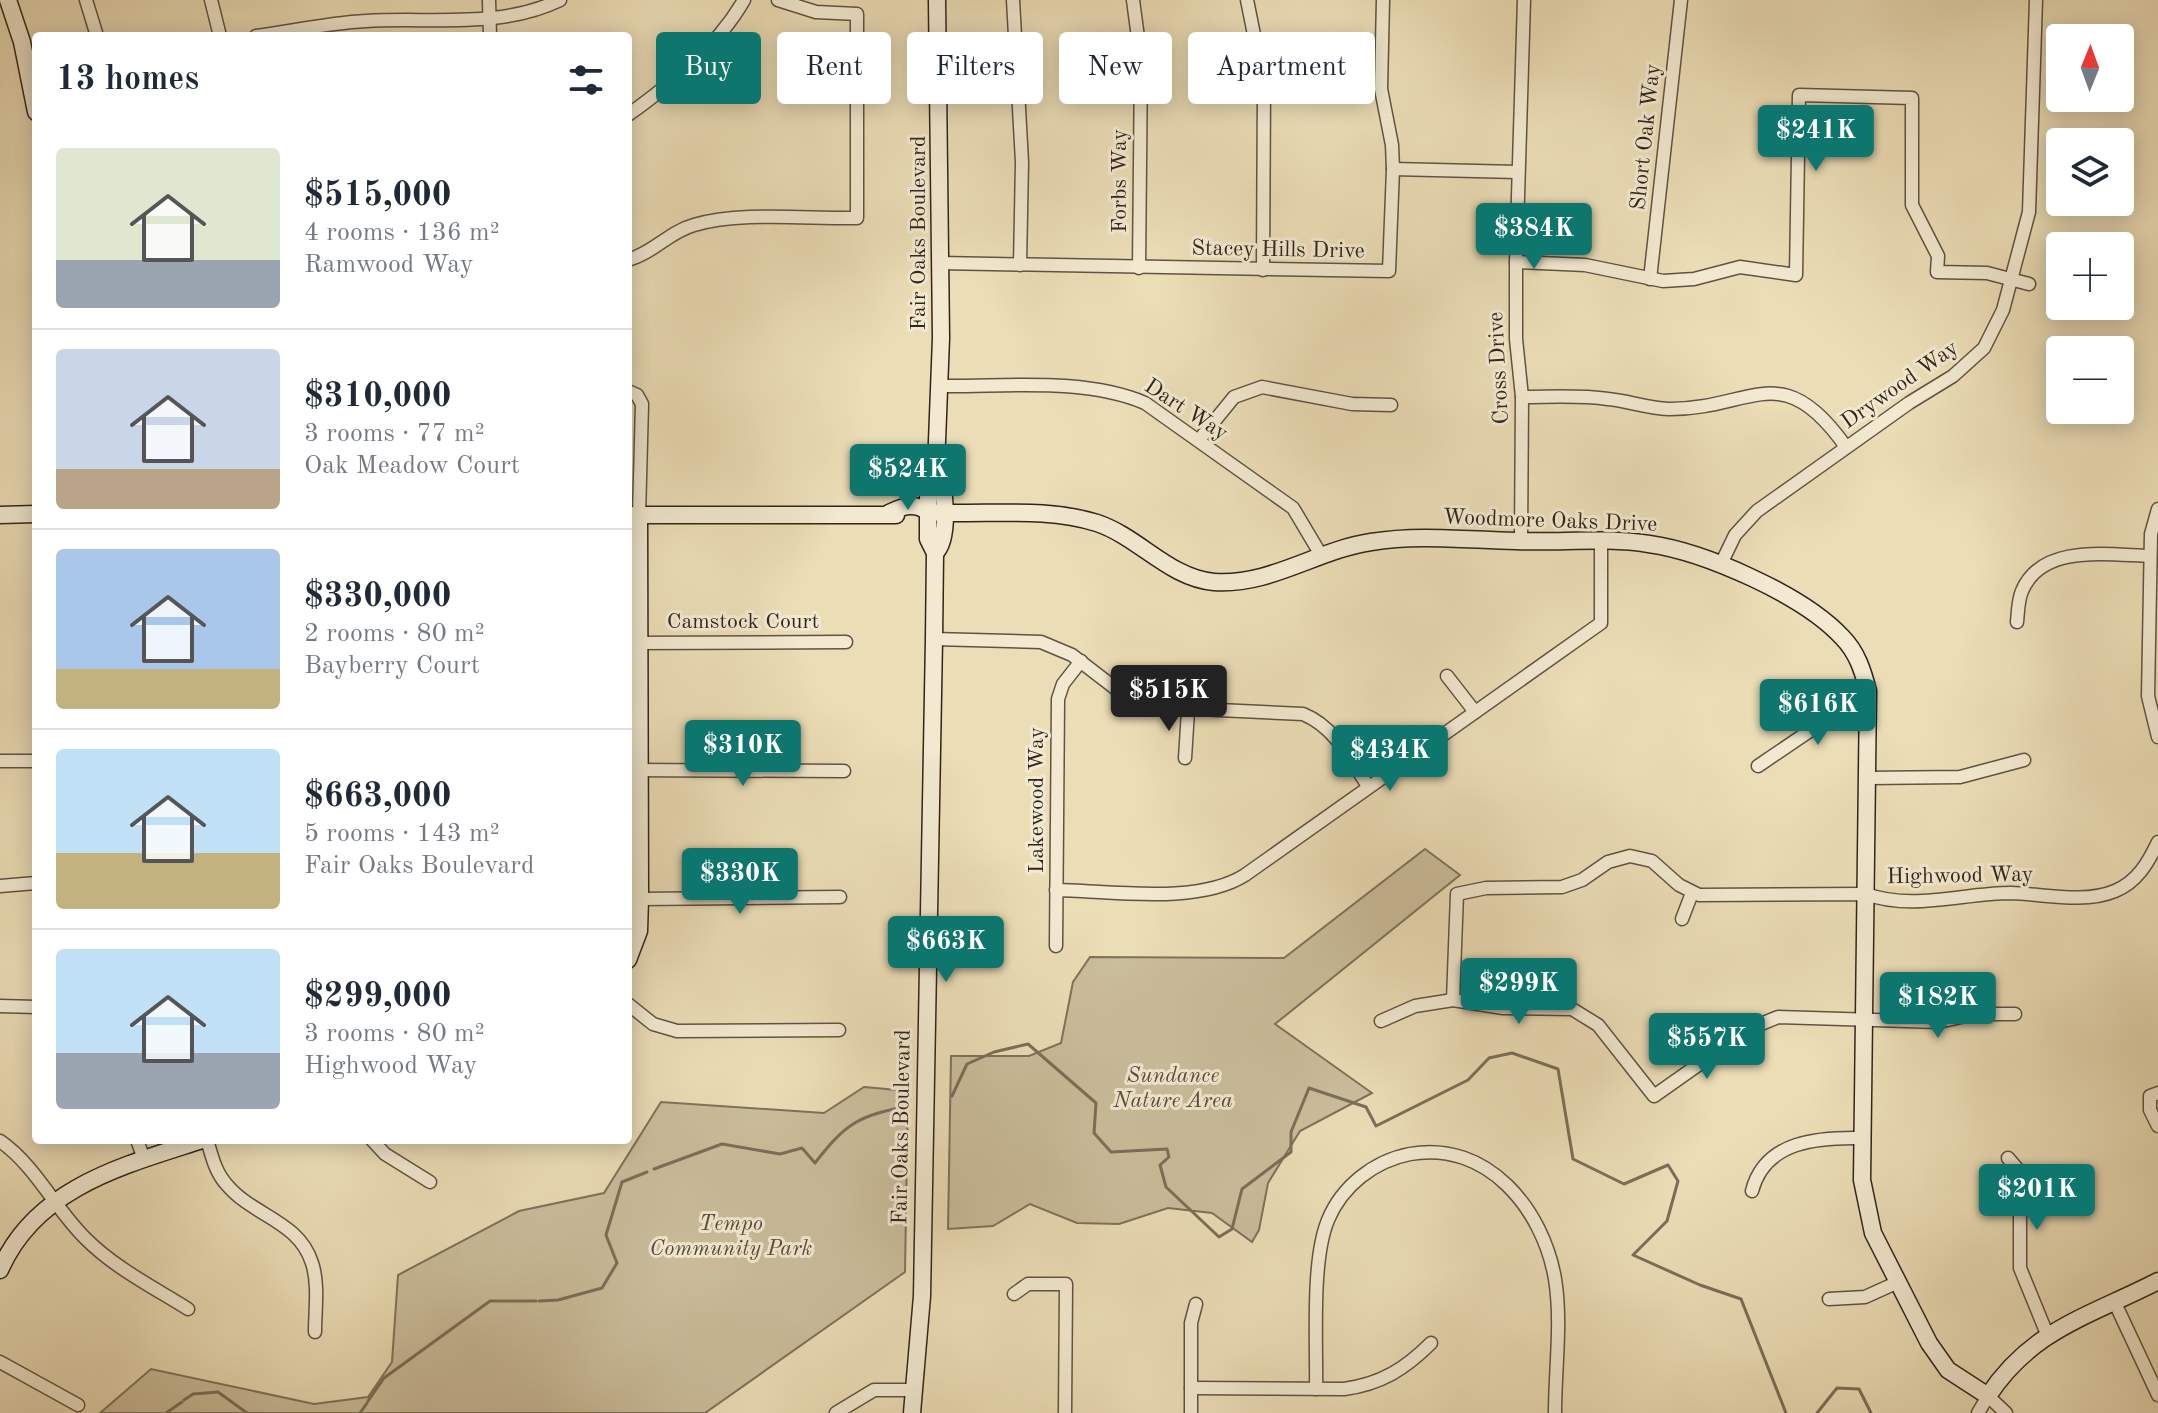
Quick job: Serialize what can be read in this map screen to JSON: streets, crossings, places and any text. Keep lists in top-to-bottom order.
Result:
{
  "streets": {
    "street": [
      "Short Oak Way",
      "Forbs Way",
      "Fair Oaks Boulevard",
      "Stacey Hills Drive",
      "Cross Drive",
      "Drywood Way",
      "Dart Way",
      "Woodmore Oaks Drive",
      "Camstock Court",
      "Lakewood Way",
      "Highwood Way"
    ]
  },
  "crossings": [
    ["Forbs Way", "Stacey Hills Drive"],
    ["Fair Oaks Boulevard", "Stacey Hills Drive"],
    ["Fair Oaks Boulevard", "Dart Way"],
    ["Fair Oaks Boulevard", "Woodmore Oaks Drive"],
    ["Cross Drive", "Woodmore Oaks Drive"],
    ["Drywood Way", "Woodmore Oaks Drive"],
    ["Dart Way", "Woodmore Oaks Drive"],
    ["Woodmore Oaks Drive", "Highwood Way"]
  ],
  "parks": ["Sundance Nature Area", "Tempo Community Park"],
  "north": "top",
  "page": {
    "map_buttons": ["+", "−"],
    "chip": [
      "Buy",
      "Rent",
      "Filters",
      "New",
      "Apartment"
    ],
    "heading": "13 homes",
    "price": [
      "$241K",
      "$384K",
      "$524K",
      "$515K",
      "$616K",
      "$310K",
      "$434K",
      "$330K",
      "$663K",
      "$299K",
      "$182K",
      "$557K",
      "$201K"
    ],
    "list": [
      {
        "name": "$515,000",
        "note": "4 rooms · 136 m² · Ramwood Way"
      },
      {
        "name": "$310,000",
        "note": "3 rooms · 77 m² · Oak Meadow Court"
      },
      {
        "name": "$330,000",
        "note": "2 rooms · 80 m² · Bayberry Court"
      },
      {
        "name": "$663,000",
        "note": "5 rooms · 143 m² · Fair Oaks Boulevard"
      },
      {
        "name": "$299,000",
        "note": "3 rooms · 80 m² · Highwood Way"
      }
    ]
  }
}
